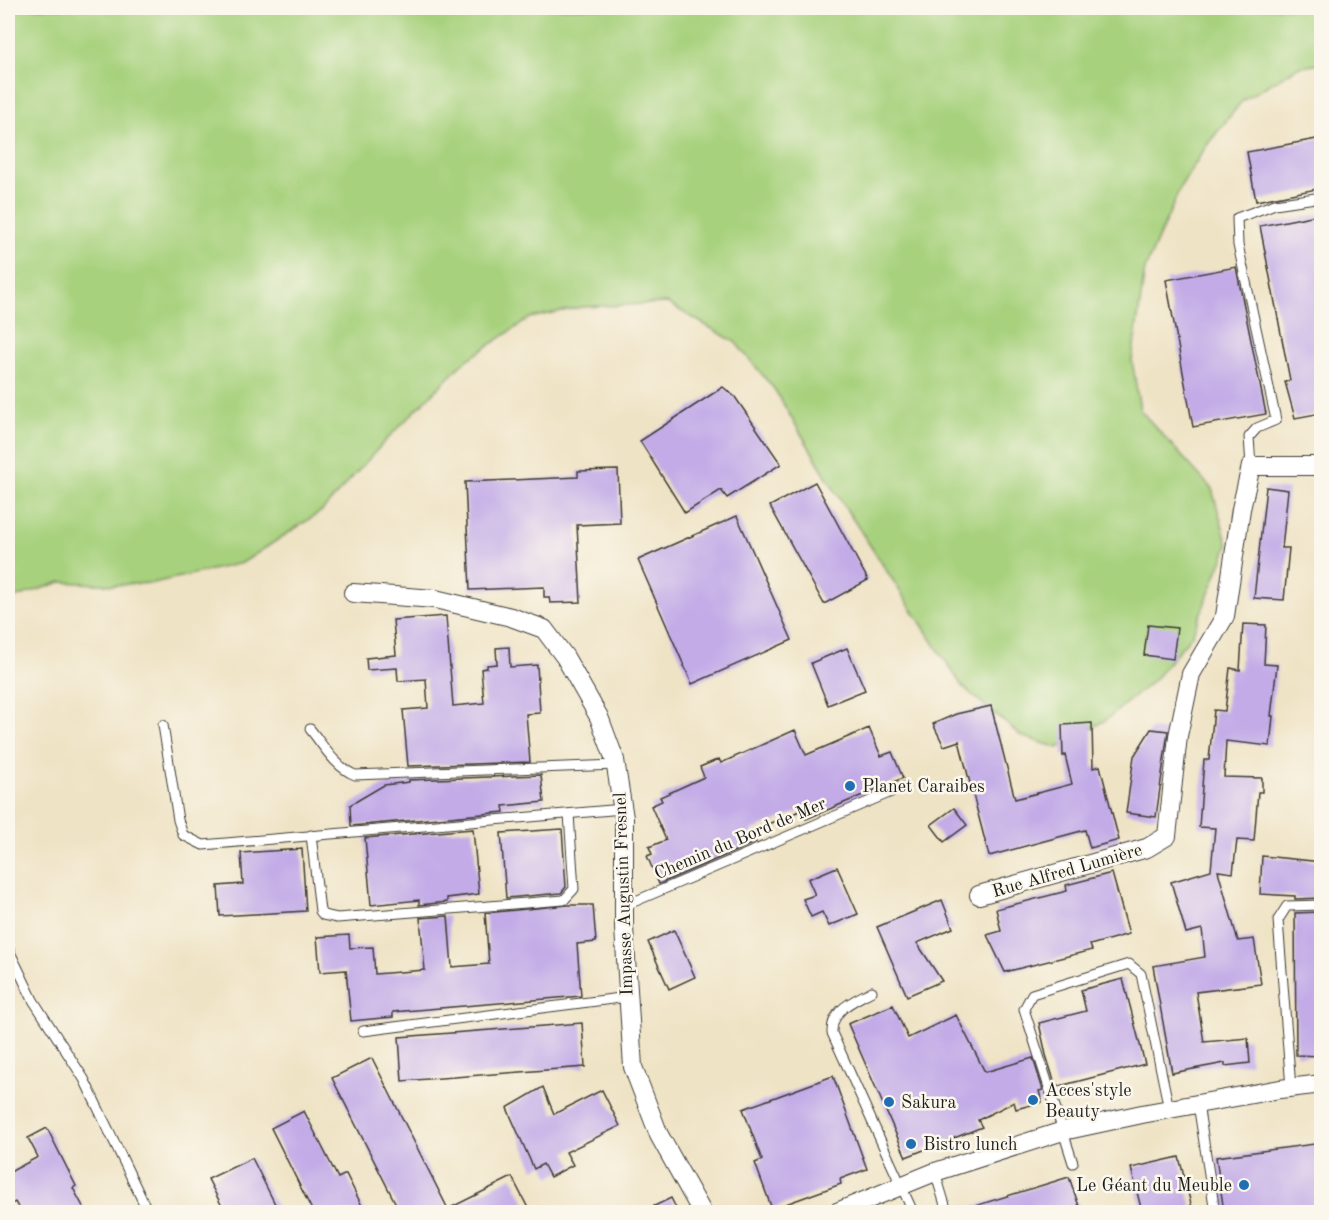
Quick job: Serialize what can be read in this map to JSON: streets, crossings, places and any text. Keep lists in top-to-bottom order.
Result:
{
  "streets": {
    "street": ["Rue Alfred Lumière", "Impasse Augustin Fresnel"],
    "lane": ["Chemin du Bord de Mer"]
  },
  "crossings": [
    ["Chemin du Bord de Mer", "Impasse Augustin Fresnel"]
  ],
  "places": [
    "Planet Caraibes",
    "Acces'style Beauty",
    "Sakura",
    "Bistro lunch",
    "Le Géant du Meuble"
  ]
}
